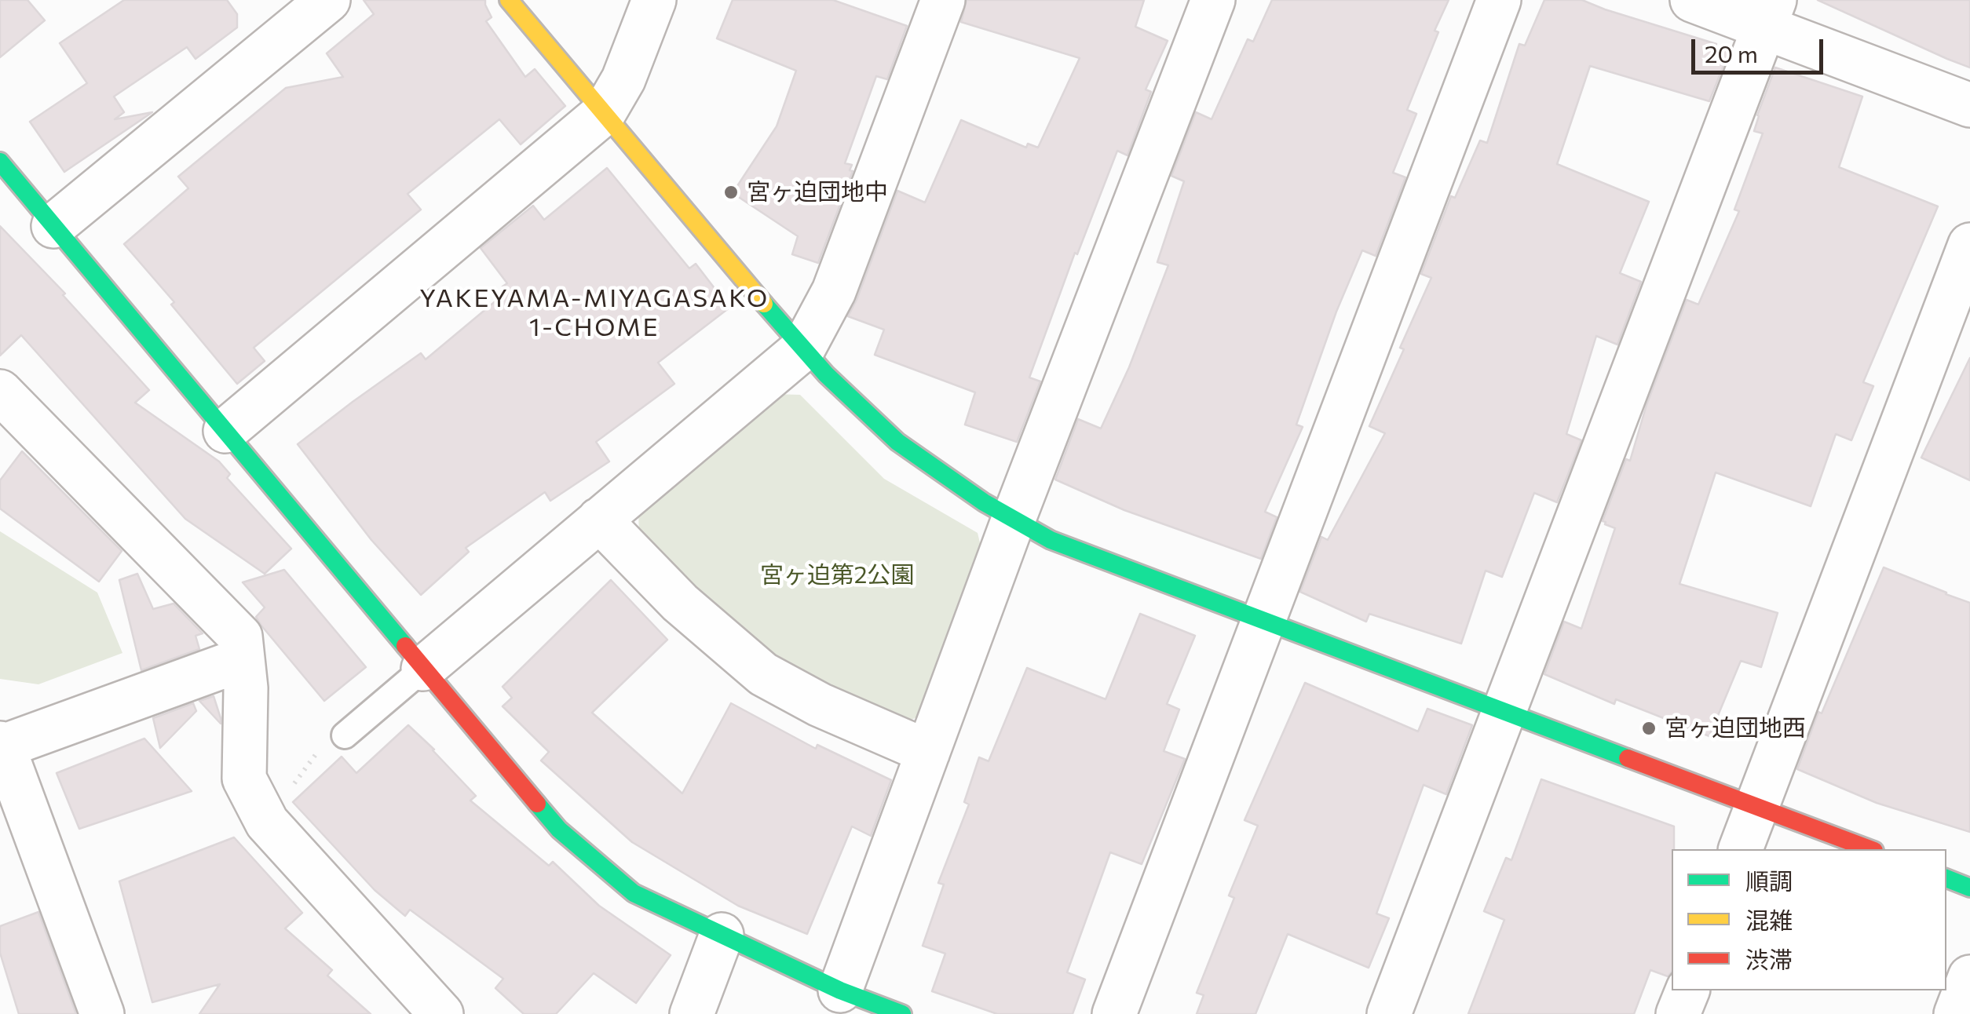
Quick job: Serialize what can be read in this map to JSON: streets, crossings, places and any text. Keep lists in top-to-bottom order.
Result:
{
  "districts": ["YAKEYAMA-MIYAGASAKO 1-CHOME"],
  "parks": ["宮ヶ迫第2公園"],
  "places": ["宮ヶ迫団地中", "宮ヶ迫団地西"],
  "legend": ["順調", "混雑", "渋滞"],
  "scale_bar": "20 m"
}
